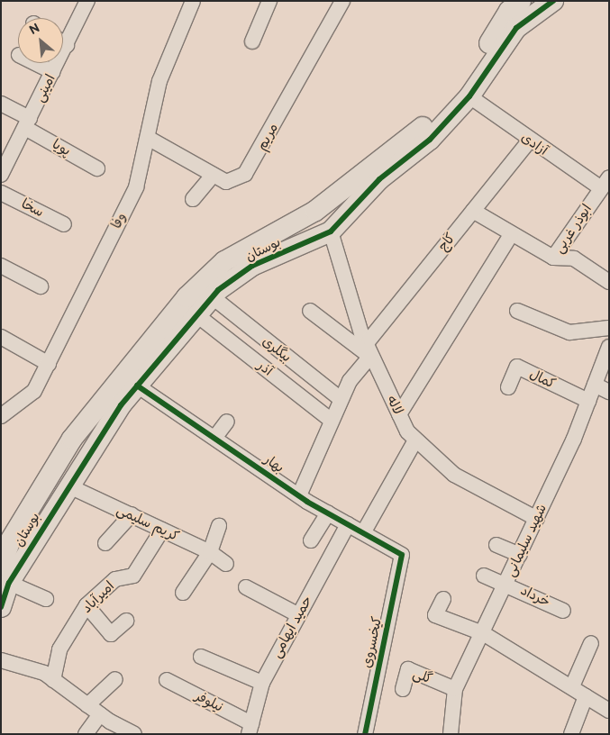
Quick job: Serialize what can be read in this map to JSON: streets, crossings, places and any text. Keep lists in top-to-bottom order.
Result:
{
  "streets": {
    "street": [
      "امینی",
      "مریم",
      "آزادی",
      "پویا",
      "سخا",
      "وفا",
      "ابوذر غربی",
      "کاج",
      "بوستان",
      "بیگلری",
      "آذر",
      "کمال",
      "لاله",
      "بهار",
      "کریم سلیمی",
      "شهید سلیمانی",
      "خرداد",
      "امیرآباد",
      "حمید ایهامی",
      "کیخسروی",
      "گلی",
      "نیلوفر"
    ]
  },
  "crossings": [
    ["امینی", "پویا"],
    ["مریم", "وفا"],
    ["آزادی", "ابوذر غربی"],
    ["آزادی", "کاج"],
    ["آزادی", "بوستان"],
    ["کاج", "بیگلری"],
    ["کاج", "آذر"],
    ["کاج", "لاله"],
    ["کاج", "بهار"],
    ["بوستان", "بیگلری"],
    ["بوستان", "آذر"],
    ["بوستان", "لاله"],
    ["بوستان", "بهار"],
    ["بوستان", "کریم سلیمی"],
    ["کمال", "شهید سلیمانی"],
    ["لاله", "شهید سلیمانی"],
    ["بهار", "حمید ایهامی"],
    ["بهار", "کیخسروی"],
    ["کریم سلیمی", "امیرآباد"],
    ["شهید سلیمانی", "خرداد"],
    ["شهید سلیمانی", "گلی"],
    ["حمید ایهامی", "نیلوفر"]
  ],
  "north": "top left"
}
